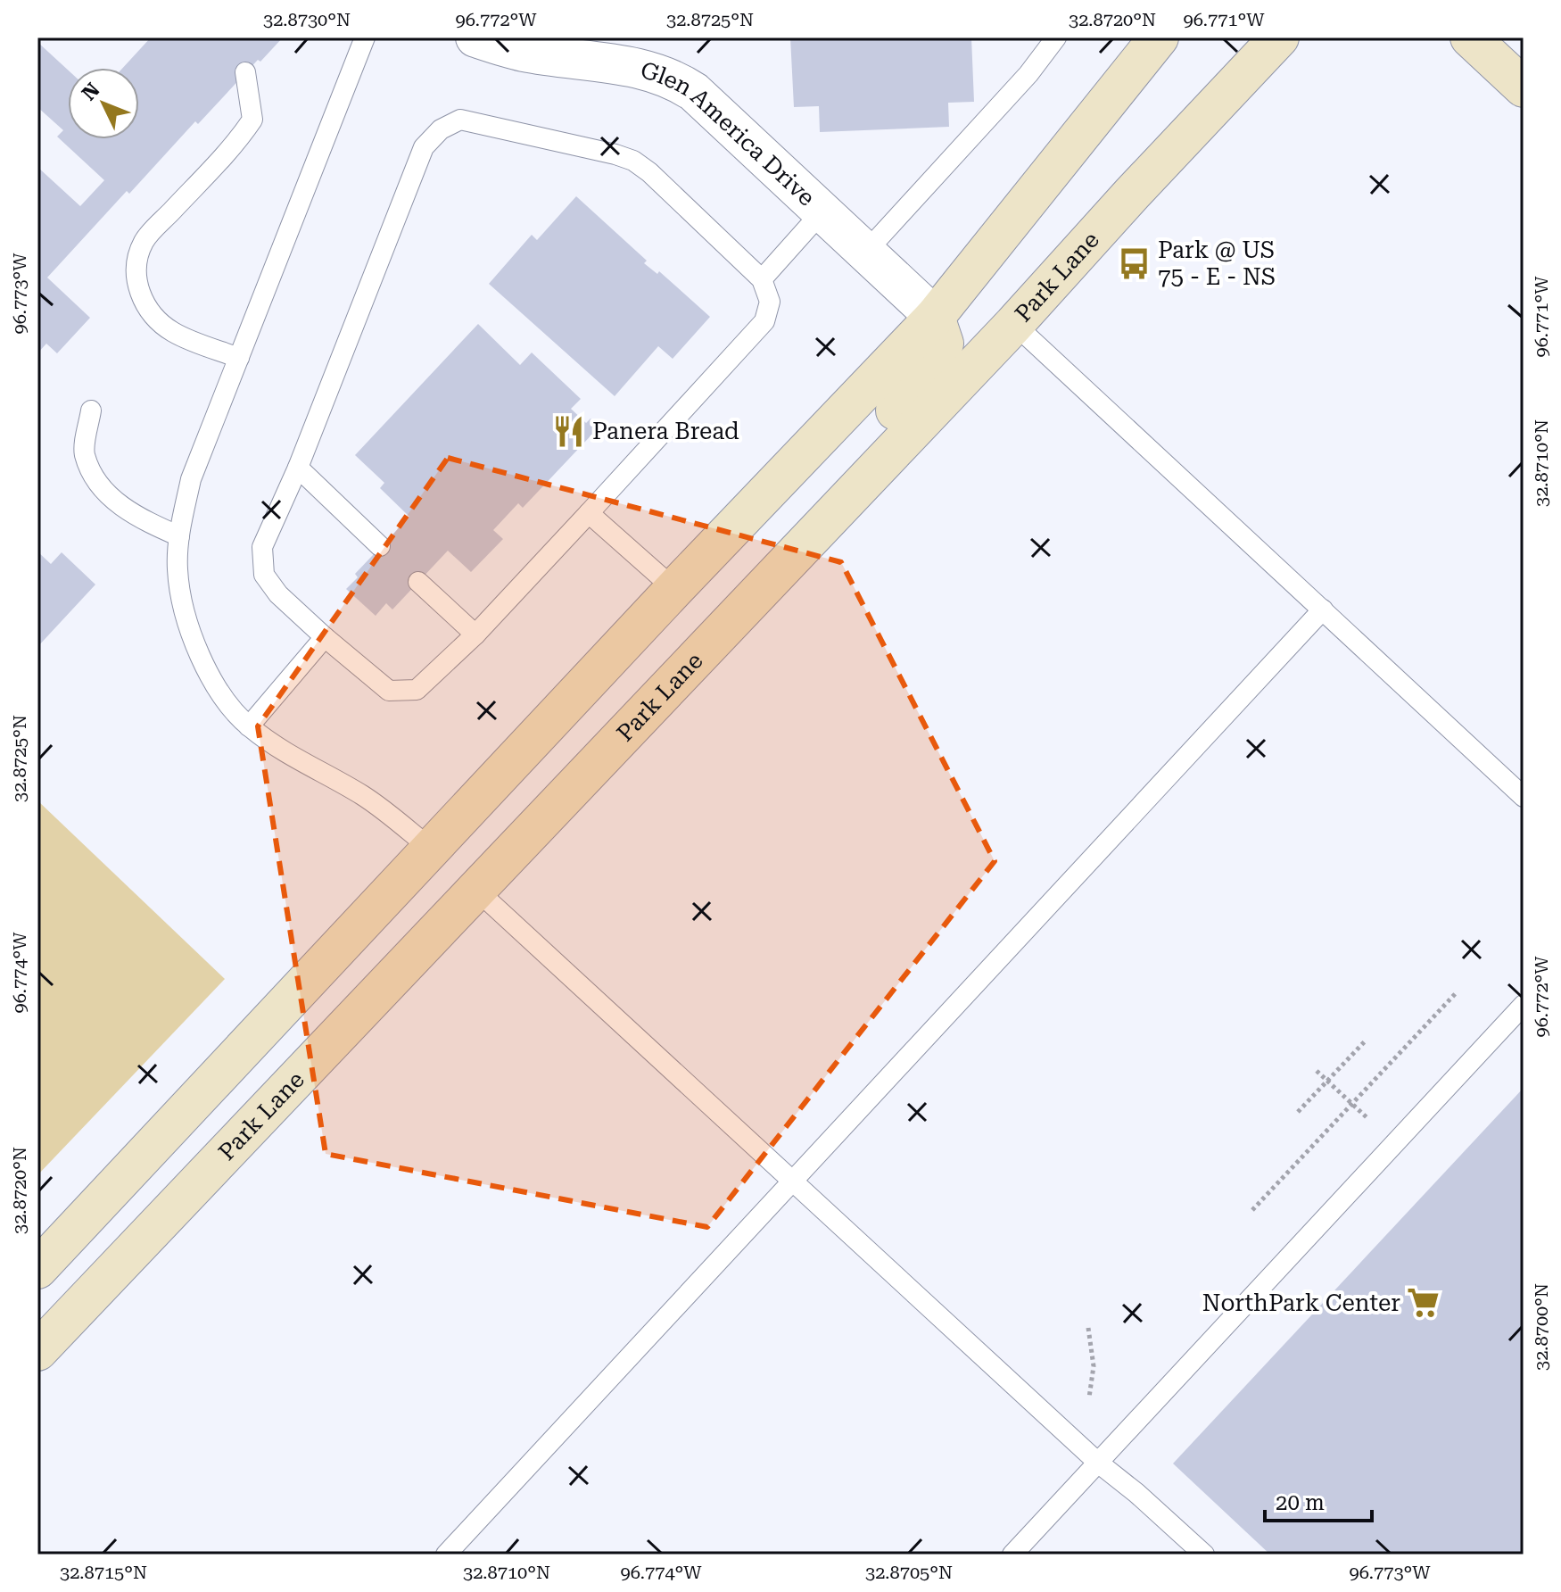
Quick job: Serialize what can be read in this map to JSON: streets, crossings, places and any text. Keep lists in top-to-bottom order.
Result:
{
  "streets": {
    "main road": ["Park Lane"],
    "street": ["Glen America Drive"]
  },
  "places": {
    "bus stop": ["Park @ US 75 - E - NS"],
    "restaurant": ["Panera Bread"],
    "supermarket": ["NorthPark Center"]
  },
  "scale_bar": "20 m",
  "north": "top left",
  "coordinates": [
    "32.8730°N",
    "96.772°W",
    "32.8725°N",
    "32.8720°N",
    "96.771°W",
    "96.773°W",
    "32.8710°N",
    "96.774°W",
    "32.8700°N",
    "32.8715°N",
    "32.8705°N"
  ]
}
